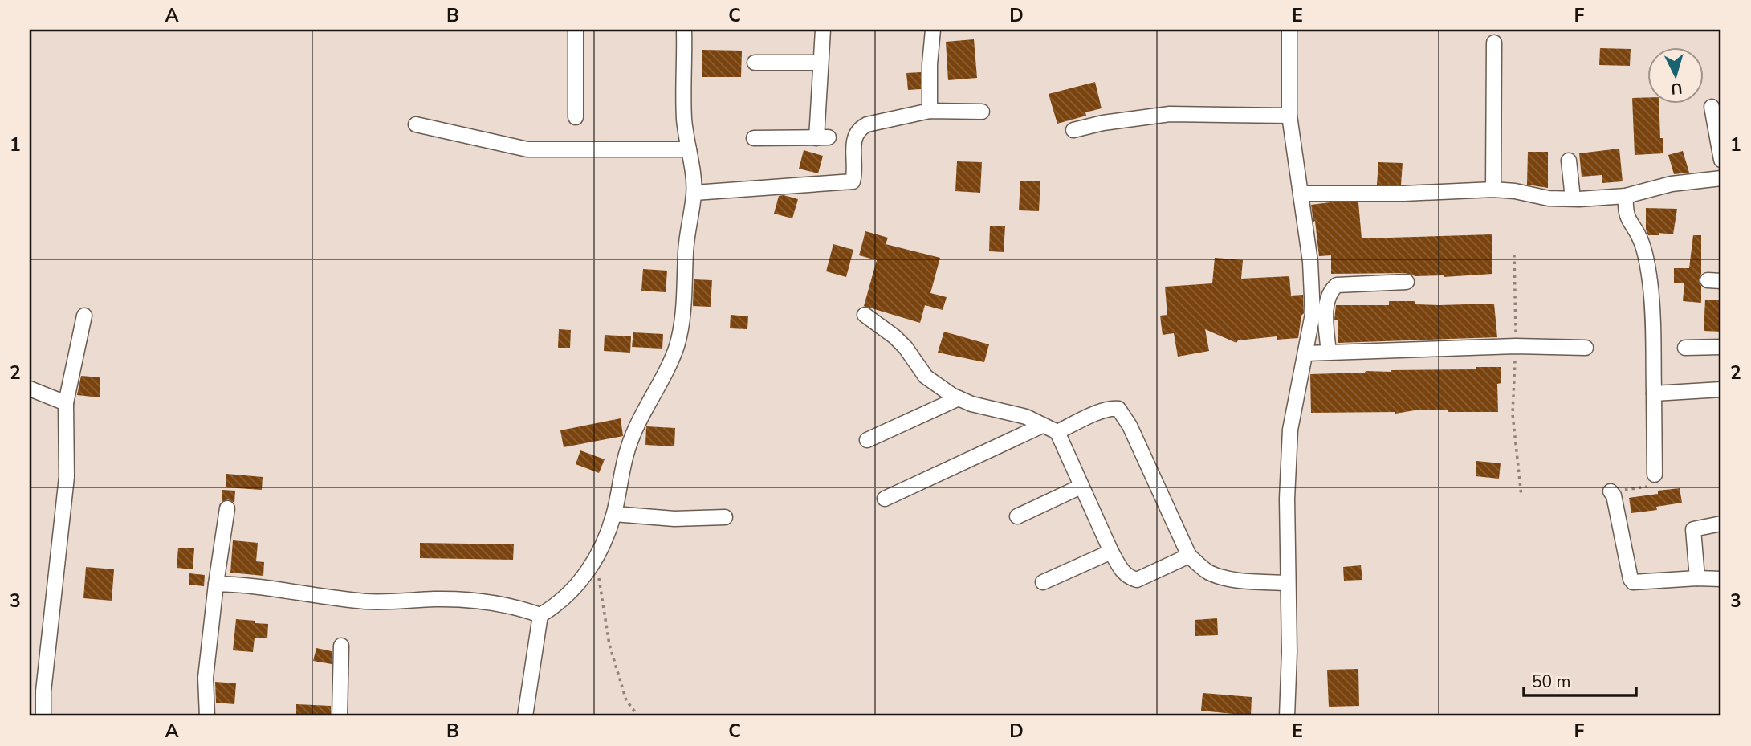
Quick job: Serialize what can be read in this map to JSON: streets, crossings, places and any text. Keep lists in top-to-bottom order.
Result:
{
  "scale_bar": "50 m",
  "north": "bottom",
  "grid": {
    "columns": [
      "A",
      "B",
      "C",
      "D",
      "E",
      "F"
    ],
    "rows": ["1", "2", "3"]
  }
}
